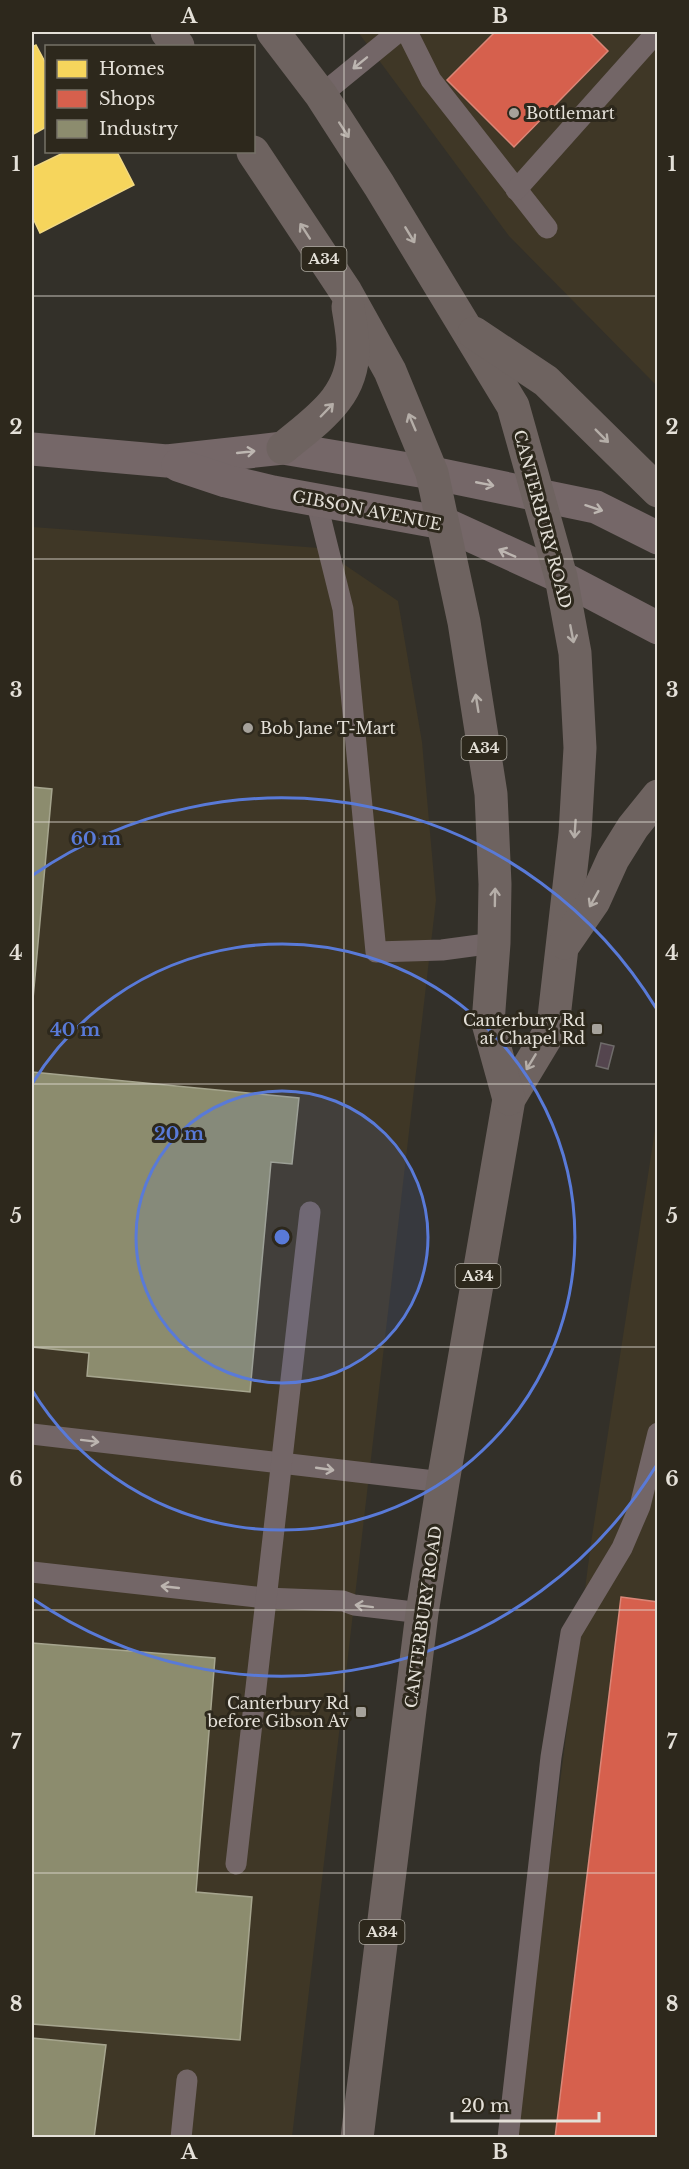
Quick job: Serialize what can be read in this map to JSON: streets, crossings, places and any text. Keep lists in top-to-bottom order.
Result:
{
  "streets": {
    "highway": ["A34", "CANTERBURY ROAD"],
    "main road": ["GIBSON AVENUE"]
  },
  "crossings": [
    ["GIBSON AVENUE", "CANTERBURY ROAD"]
  ],
  "places": {
    "other": ["Bottlemart", "Bob Jane T-Mart"],
    "transit": ["Canterbury Rd at Chapel Rd", "Canterbury Rd before Gibson Av"]
  },
  "legend": ["Homes", "Shops", "Industry"],
  "scale_bar": "20 m",
  "grid": {
    "columns": ["A", "B"],
    "rows": [
      "1",
      "2",
      "3",
      "4",
      "5",
      "6",
      "7",
      "8"
    ]
  },
  "rings": ["60 m", "40 m", "20 m"]
}
